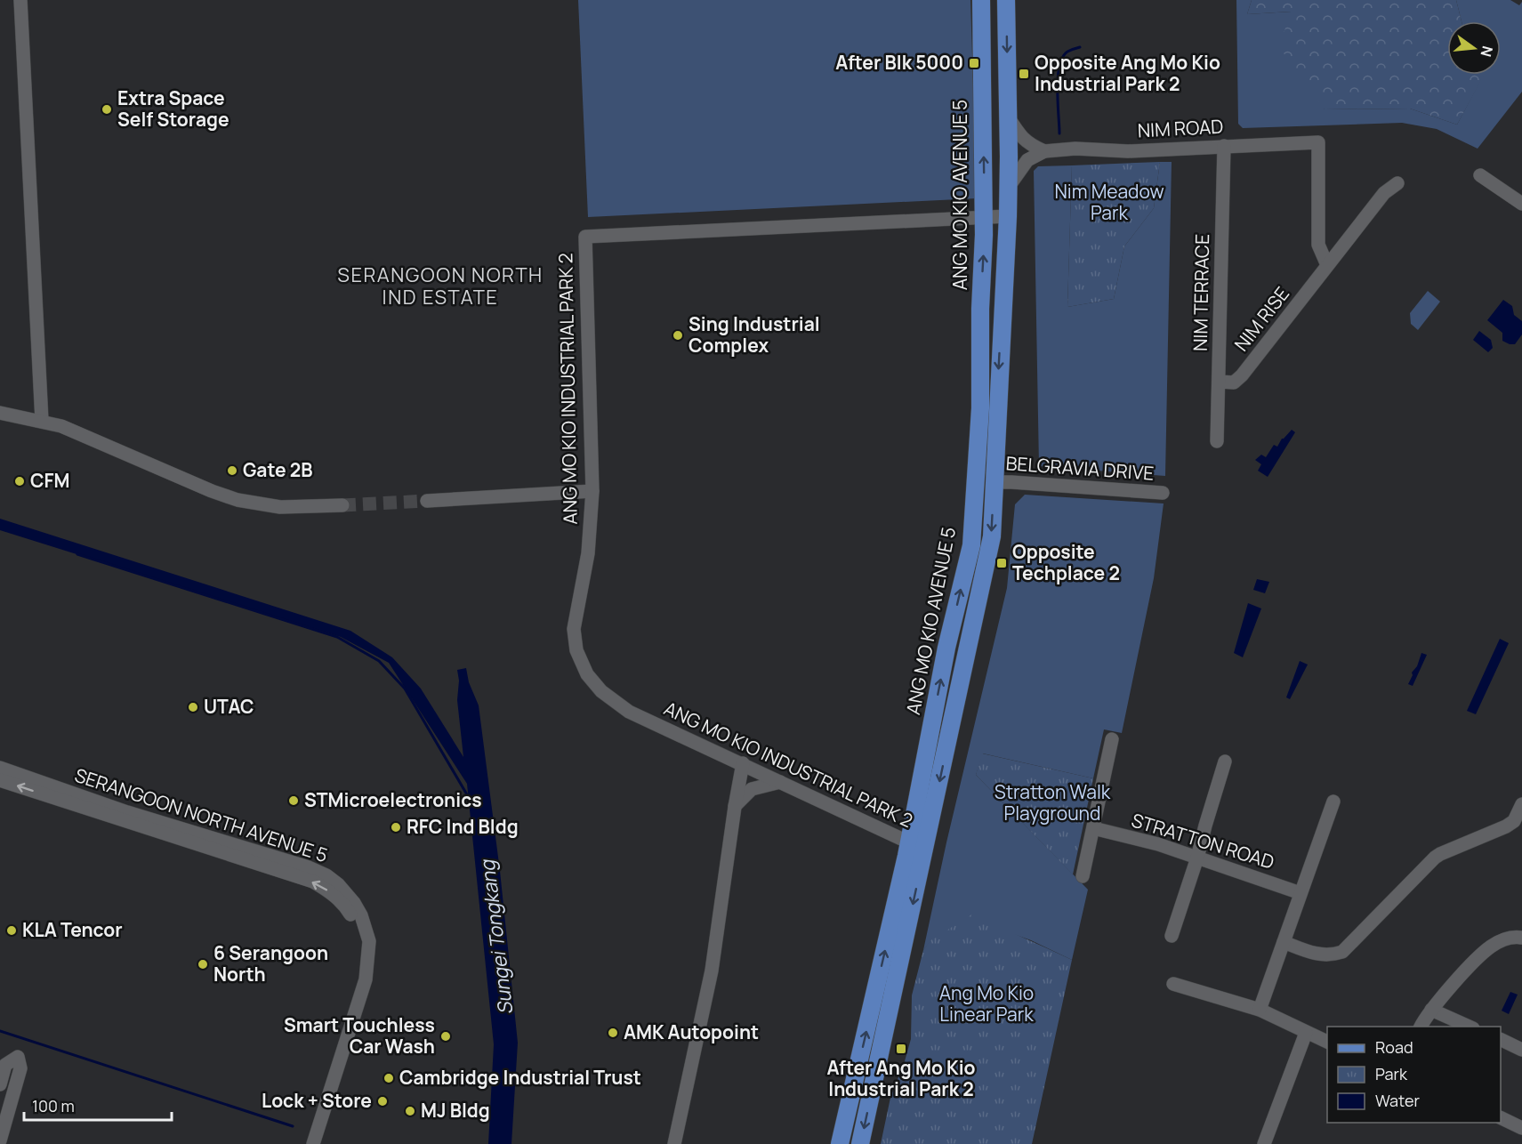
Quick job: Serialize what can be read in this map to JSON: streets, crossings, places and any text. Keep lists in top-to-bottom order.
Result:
{
  "streets": {
    "main road": ["ANG MO KIO AVENUE 5"],
    "street": [
      "NIM ROAD",
      "NIM TERRACE",
      "NIM RISE",
      "ANG MO KIO INDUSTRIAL PARK 2",
      "BELGRAVIA DRIVE",
      "SERANGOON NORTH AVENUE 5",
      "STRATTON ROAD"
    ]
  },
  "crossings": [
    ["NIM ROAD", "NIM TERRACE"],
    ["NIM ROAD", "NIM RISE"],
    ["ANG MO KIO AVENUE 5", "ANG MO KIO INDUSTRIAL PARK 2"],
    ["ANG MO KIO AVENUE 5", "BELGRAVIA DRIVE"],
    ["NIM TERRACE", "NIM RISE"]
  ],
  "districts": ["SERANGOON NORTH IND ESTATE"],
  "water": ["Sungei Tongkang"],
  "parks": ["Nim Meadow Park", "Stratton Walk Playground", "Ang Mo Kio Linear Park"],
  "places": {
    "transit": [
      "After Blk 5000",
      "Opposite Ang Mo Kio Industrial Park 2",
      "Opposite Techplace 2",
      "After Ang Mo Kio Industrial Park 2"
    ],
    "other": [
      "Extra Space Self Storage",
      "Sing Industrial Complex",
      "Gate 2B",
      "CFM",
      "UTAC",
      "STMicroelectronics",
      "RFC Ind Bldg",
      "KLA Tencor",
      "6 Serangoon North",
      "AMK Autopoint",
      "Smart Touchless Car Wash",
      "Cambridge Industrial Trust",
      "Lock + Store",
      "MJ Bldg"
    ]
  },
  "legend": ["Road", "Park", "Water"],
  "scale_bar": "100 m",
  "north": "right"
}
